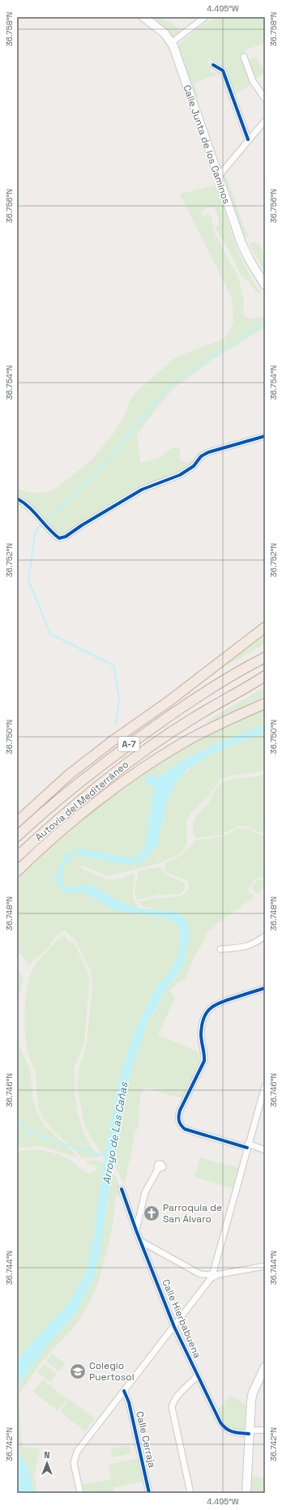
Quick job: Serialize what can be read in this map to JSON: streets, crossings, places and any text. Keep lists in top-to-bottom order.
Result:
{
  "streets": {
    "highway": ["A-7", "Autovía del Mediterráneo"],
    "main road": ["Calle Junta de los Caminos"],
    "street": ["Calle Hierbabuena", "Calle Cerraja"]
  },
  "water": ["Arroyo de Las Cañas"],
  "places": {
    "church": ["Parroquia de San Álvaro"],
    "school or university": ["Colegio Puertosol"]
  },
  "north": "top",
  "coordinates": [
    "4.495°W",
    "36.758°N",
    "36.756°N",
    "36.754°N",
    "36.752°N",
    "36.750°N",
    "36.748°N",
    "36.746°N",
    "36.744°N",
    "36.742°N"
  ]
}
